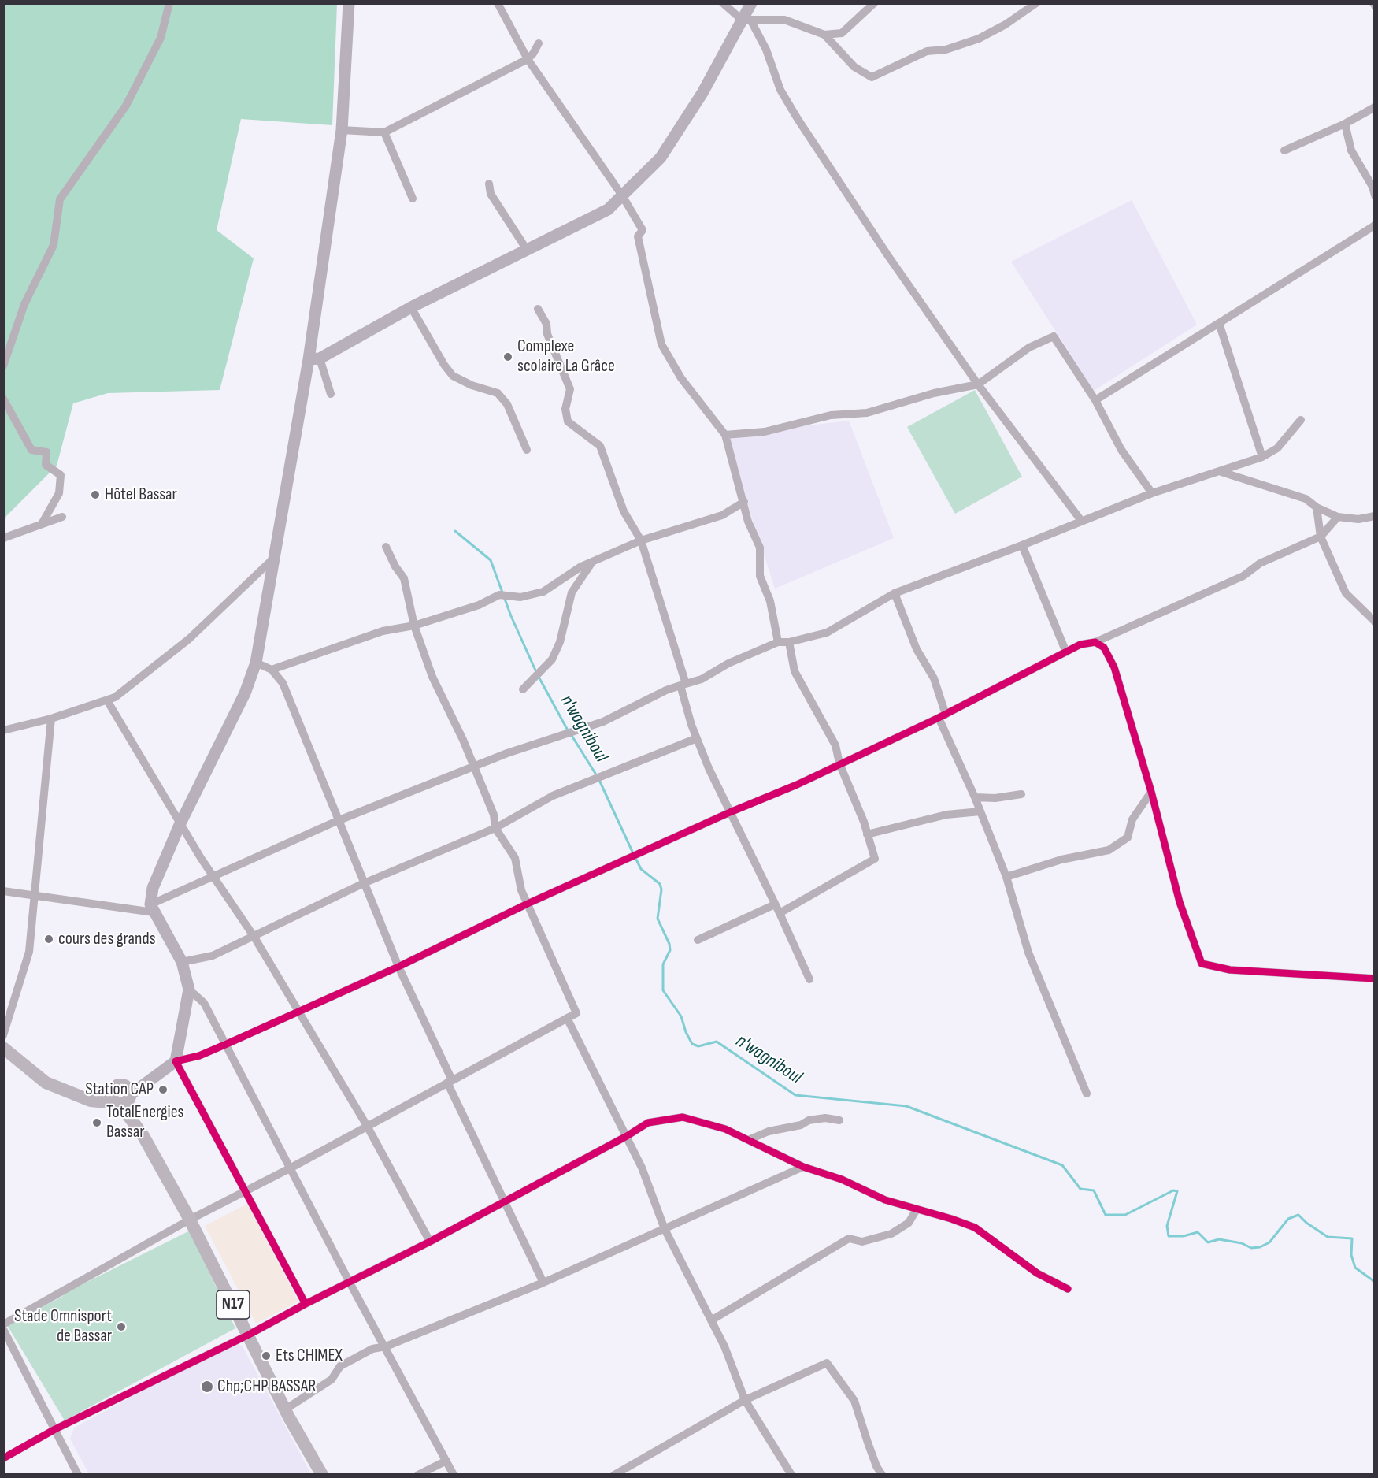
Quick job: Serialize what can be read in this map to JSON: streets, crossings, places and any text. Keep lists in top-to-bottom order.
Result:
{
  "streets": {
    "main road": ["N17"]
  },
  "water": ["n'wagniboul"],
  "places": [
    "Complexe scolaire La Grâce",
    "Hôtel Bassar",
    "cours des grands",
    "Station CAP",
    "TotalEnergies Bassar",
    "Stade Omnisport de Bassar",
    "Ets CHIMEX",
    "Chp;CHP BASSAR"
  ]
}
